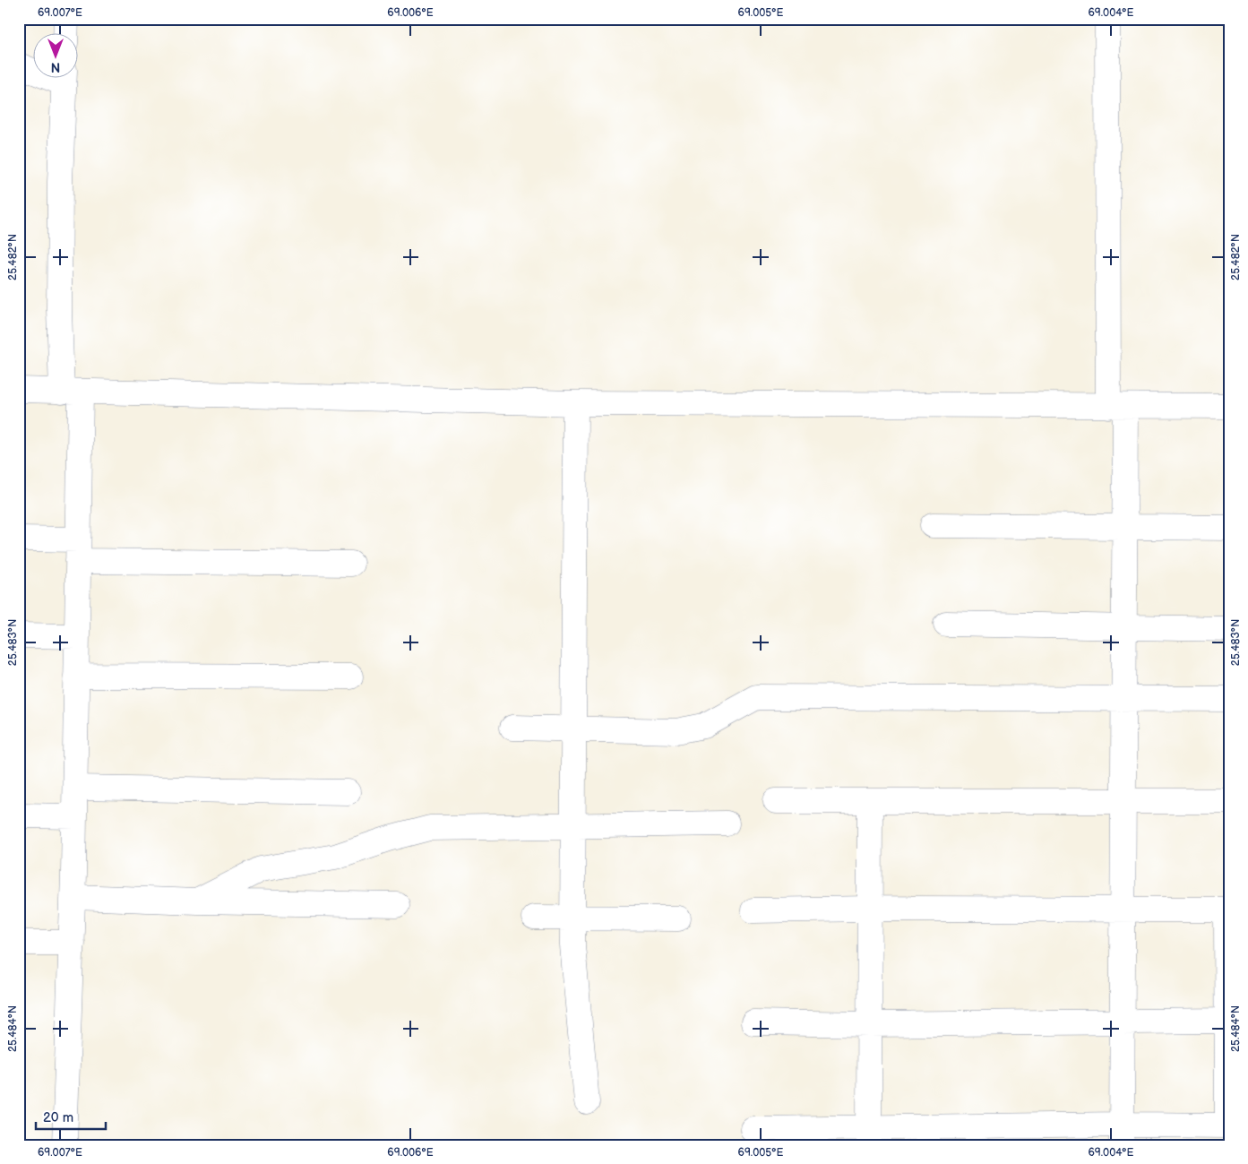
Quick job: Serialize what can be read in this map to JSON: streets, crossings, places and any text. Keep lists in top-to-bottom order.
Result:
{
  "scale_bar": "20 m",
  "north": "bottom",
  "coordinates": [
    "69.007°E",
    "69.006°E",
    "69.005°E",
    "69.004°E",
    "25.482°N",
    "25.483°N",
    "25.484°N"
  ]
}
